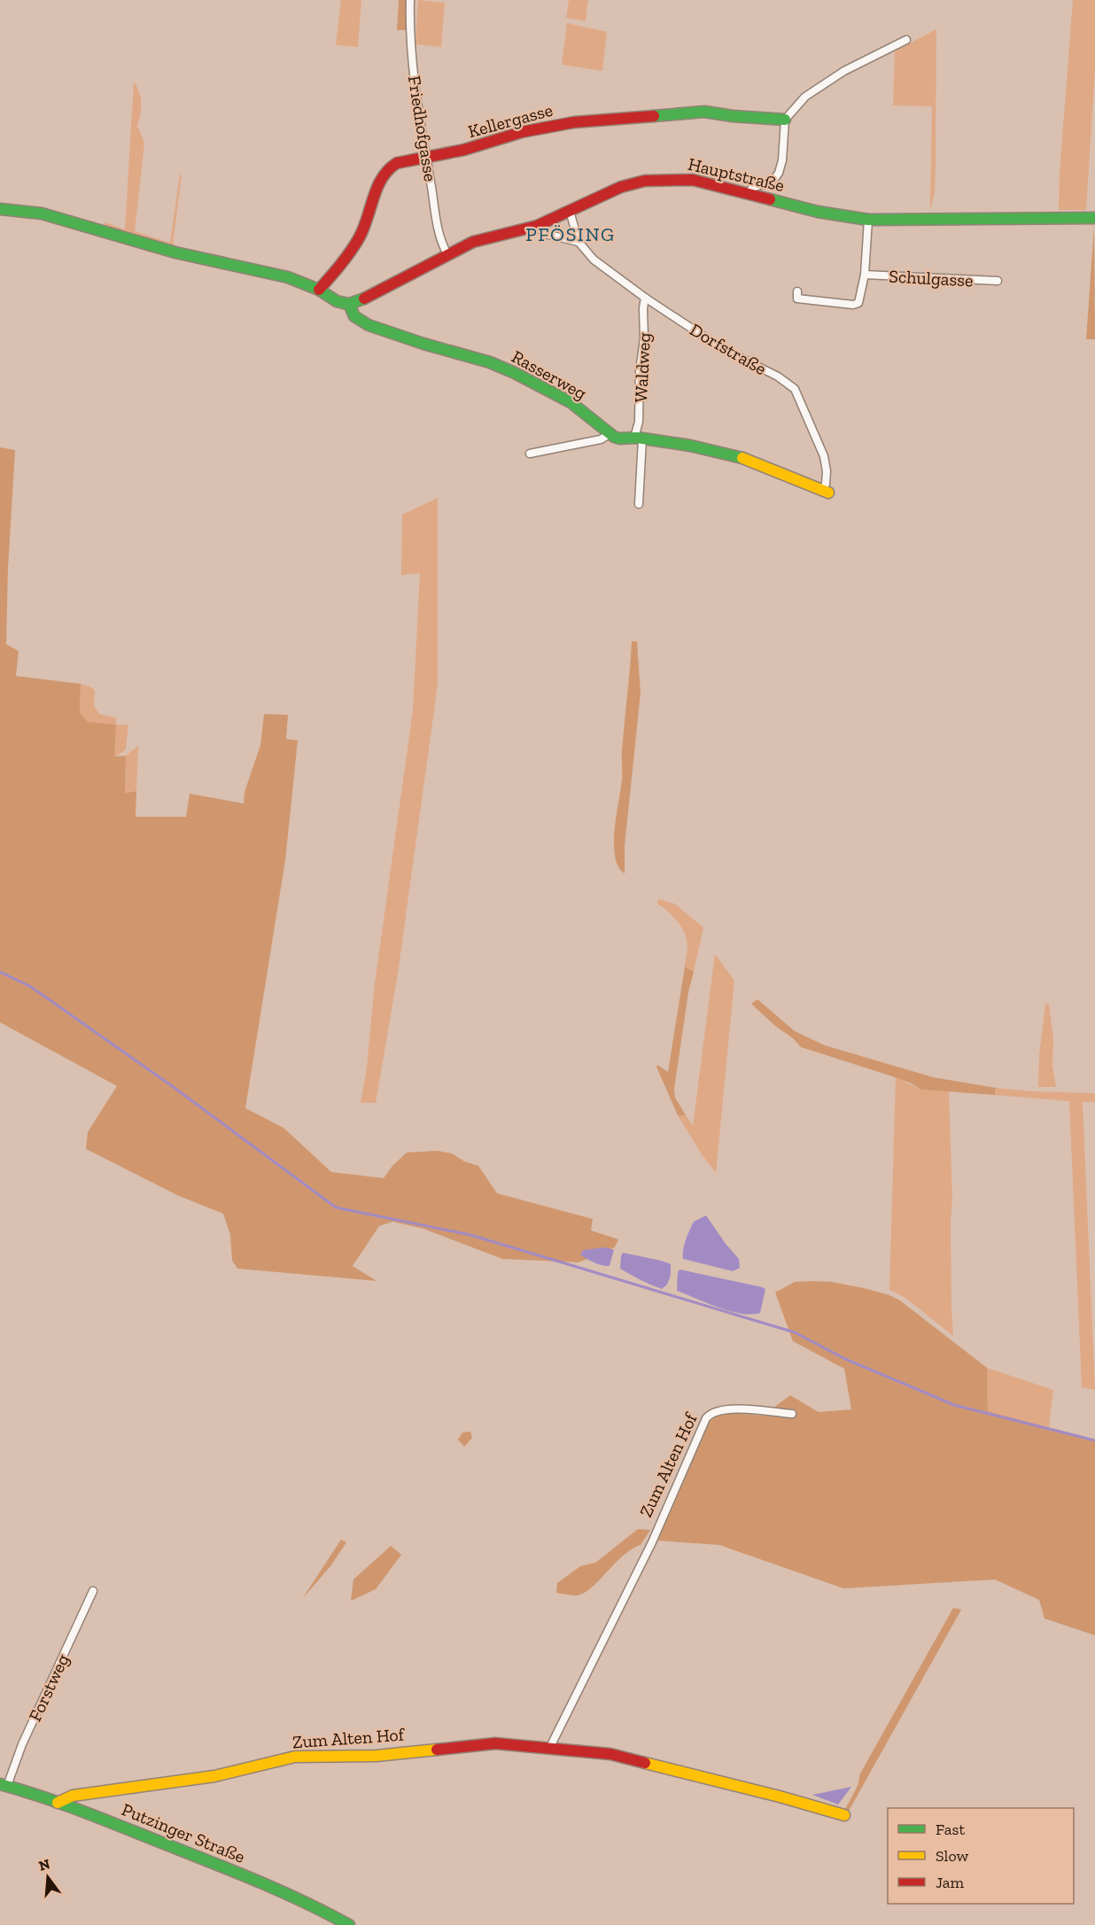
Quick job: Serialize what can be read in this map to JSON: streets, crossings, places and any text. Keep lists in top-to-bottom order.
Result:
{
  "streets": {
    "street": [
      "Kellergasse",
      "Friedhofgasse",
      "Hauptstraße",
      "Schulgasse",
      "Dorfstraße",
      "Waldweg",
      "Rasserweg",
      "Zum Alten Hof",
      "Forstweg",
      "Putzinger Straße"
    ]
  },
  "crossings": [
    ["Kellergasse", "Friedhofgasse"],
    ["Friedhofgasse", "Hauptstraße"],
    ["Hauptstraße", "Schulgasse"],
    ["Hauptstraße", "Dorfstraße"],
    ["Hauptstraße", "Rasserweg"],
    ["Dorfstraße", "Waldweg"],
    ["Zum Alten Hof", "Putzinger Straße"],
    ["Forstweg", "Putzinger Straße"]
  ],
  "districts": ["PFÖSING"],
  "legend": ["Fast", "Slow", "Jam"],
  "north": "top"
}
